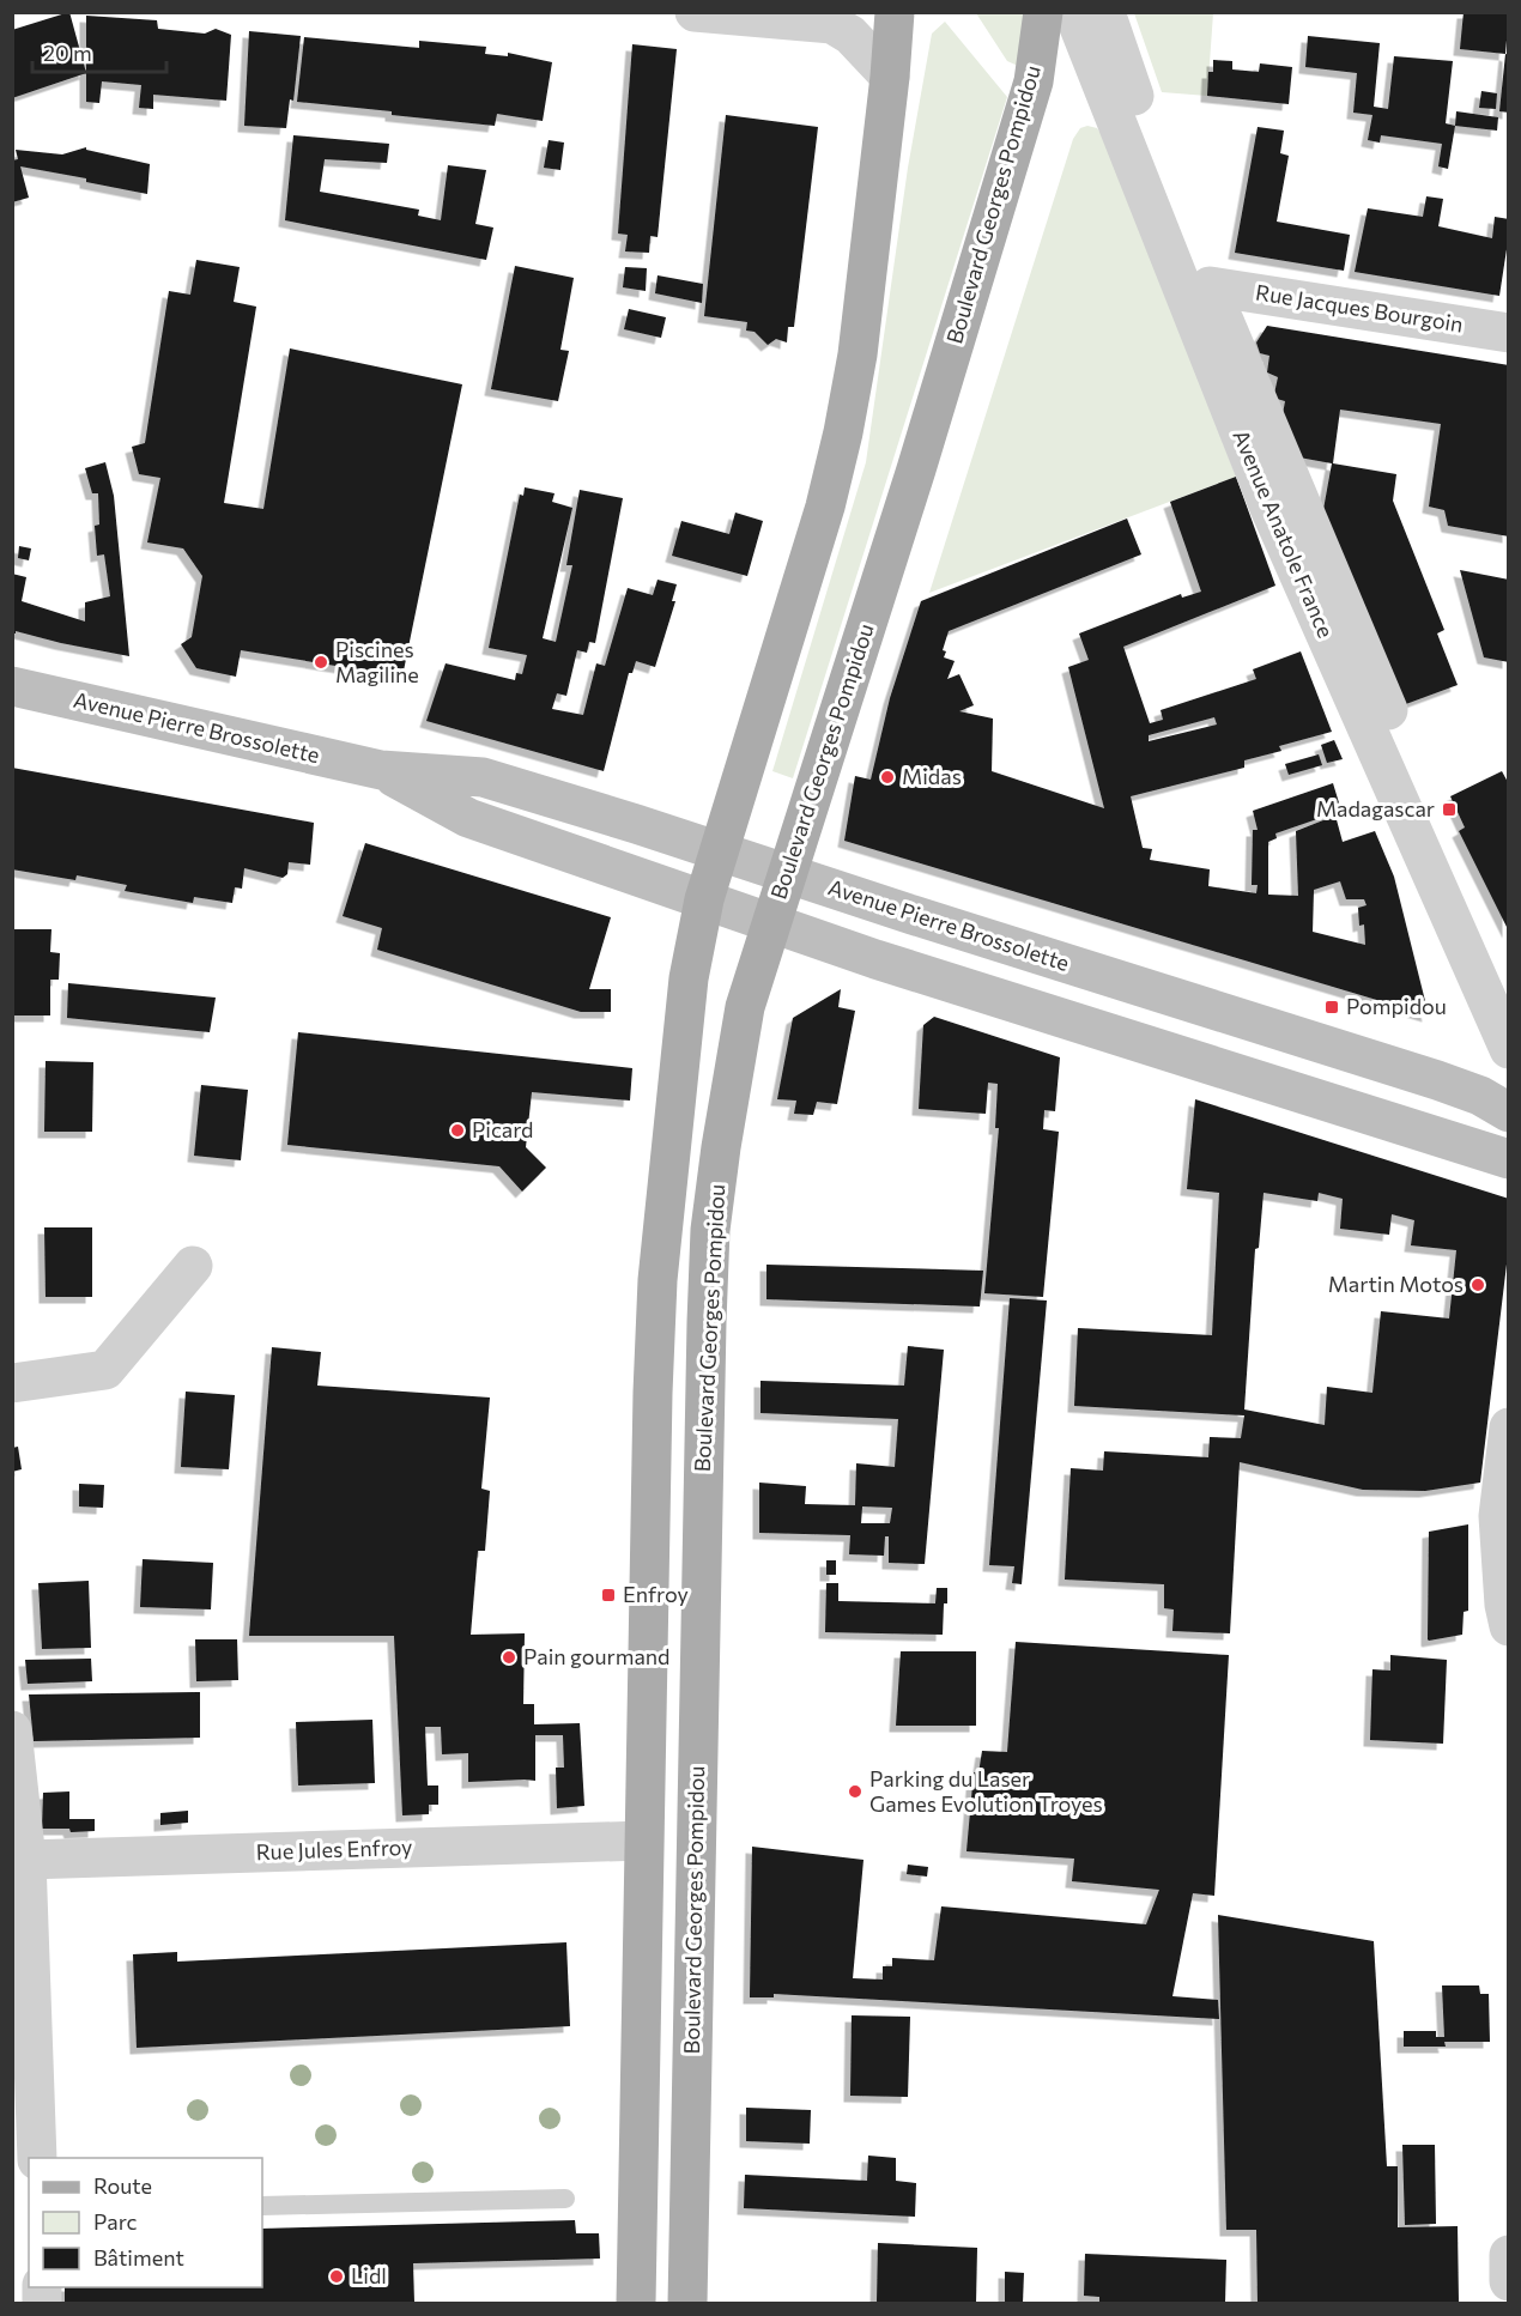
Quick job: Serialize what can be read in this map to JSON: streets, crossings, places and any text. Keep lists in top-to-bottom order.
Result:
{
  "streets": {
    "main road": ["Boulevard Georges Pompidou", "Avenue Pierre Brossolette"],
    "street": ["Rue Jacques Bourgoin", "Avenue Anatole France", "Rue Jules Enfroy"]
  },
  "crossings": [
    ["Boulevard Georges Pompidou", "Avenue Pierre Brossolette"],
    ["Rue Jacques Bourgoin", "Avenue Anatole France"]
  ],
  "places": {
    "other": [
      "Piscines Magiline",
      "Midas",
      "Picard",
      "Martin Motos",
      "Pain gourmand",
      "Parking du Laser Games Evolution Troyes",
      "Lidl"
    ],
    "transit": ["Madagascar", "Pompidou", "Enfroy"]
  },
  "legend": ["Route", "Parc", "Bâtiment"],
  "scale_bar": "20 m"
}
